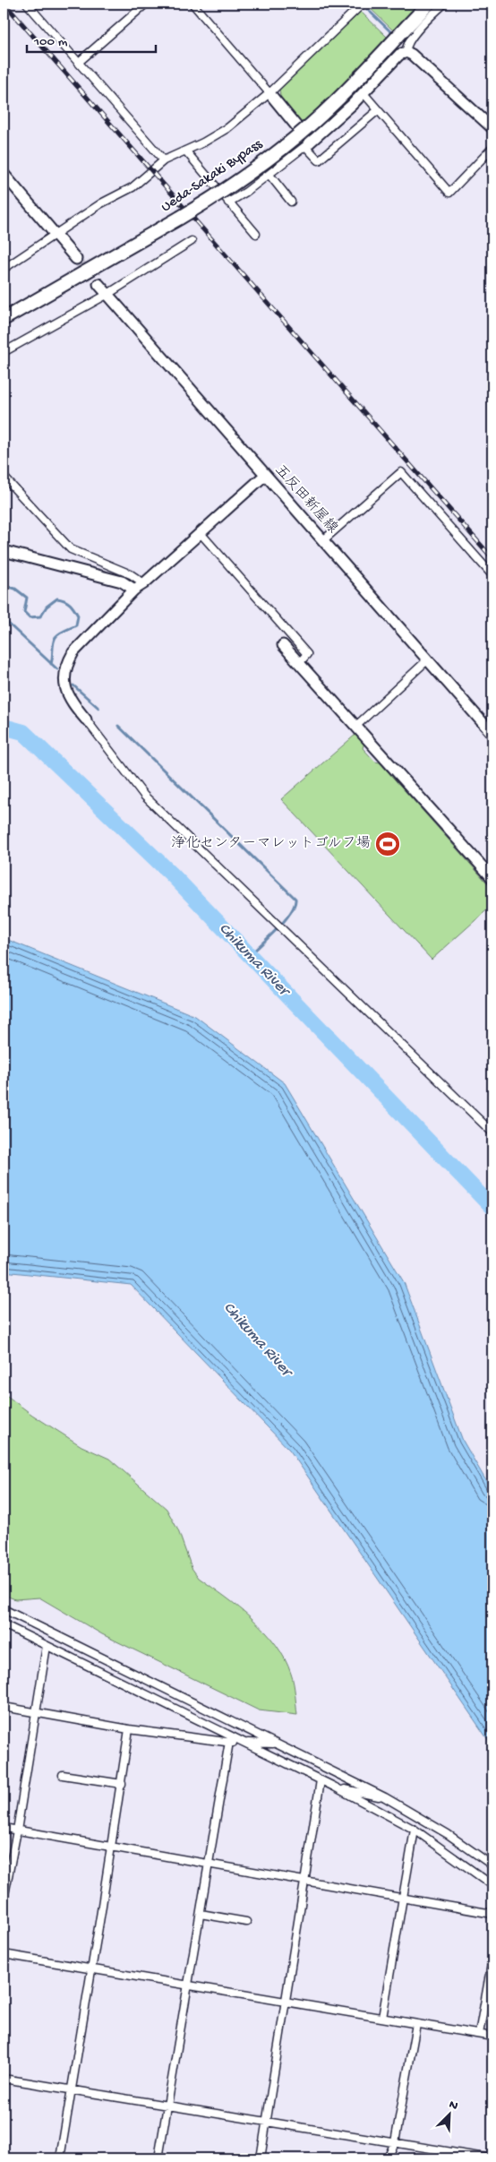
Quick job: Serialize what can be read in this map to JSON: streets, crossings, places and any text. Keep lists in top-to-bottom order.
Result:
{
  "streets": {
    "highway": ["Ueda-Sakaki Bypass"],
    "street": ["五反田新屋線"]
  },
  "water": ["Chikuma River"],
  "places": {
    "sports": ["浄化センターマレットゴルフ場"]
  },
  "scale_bar": "100 m",
  "north": "top right"
}
